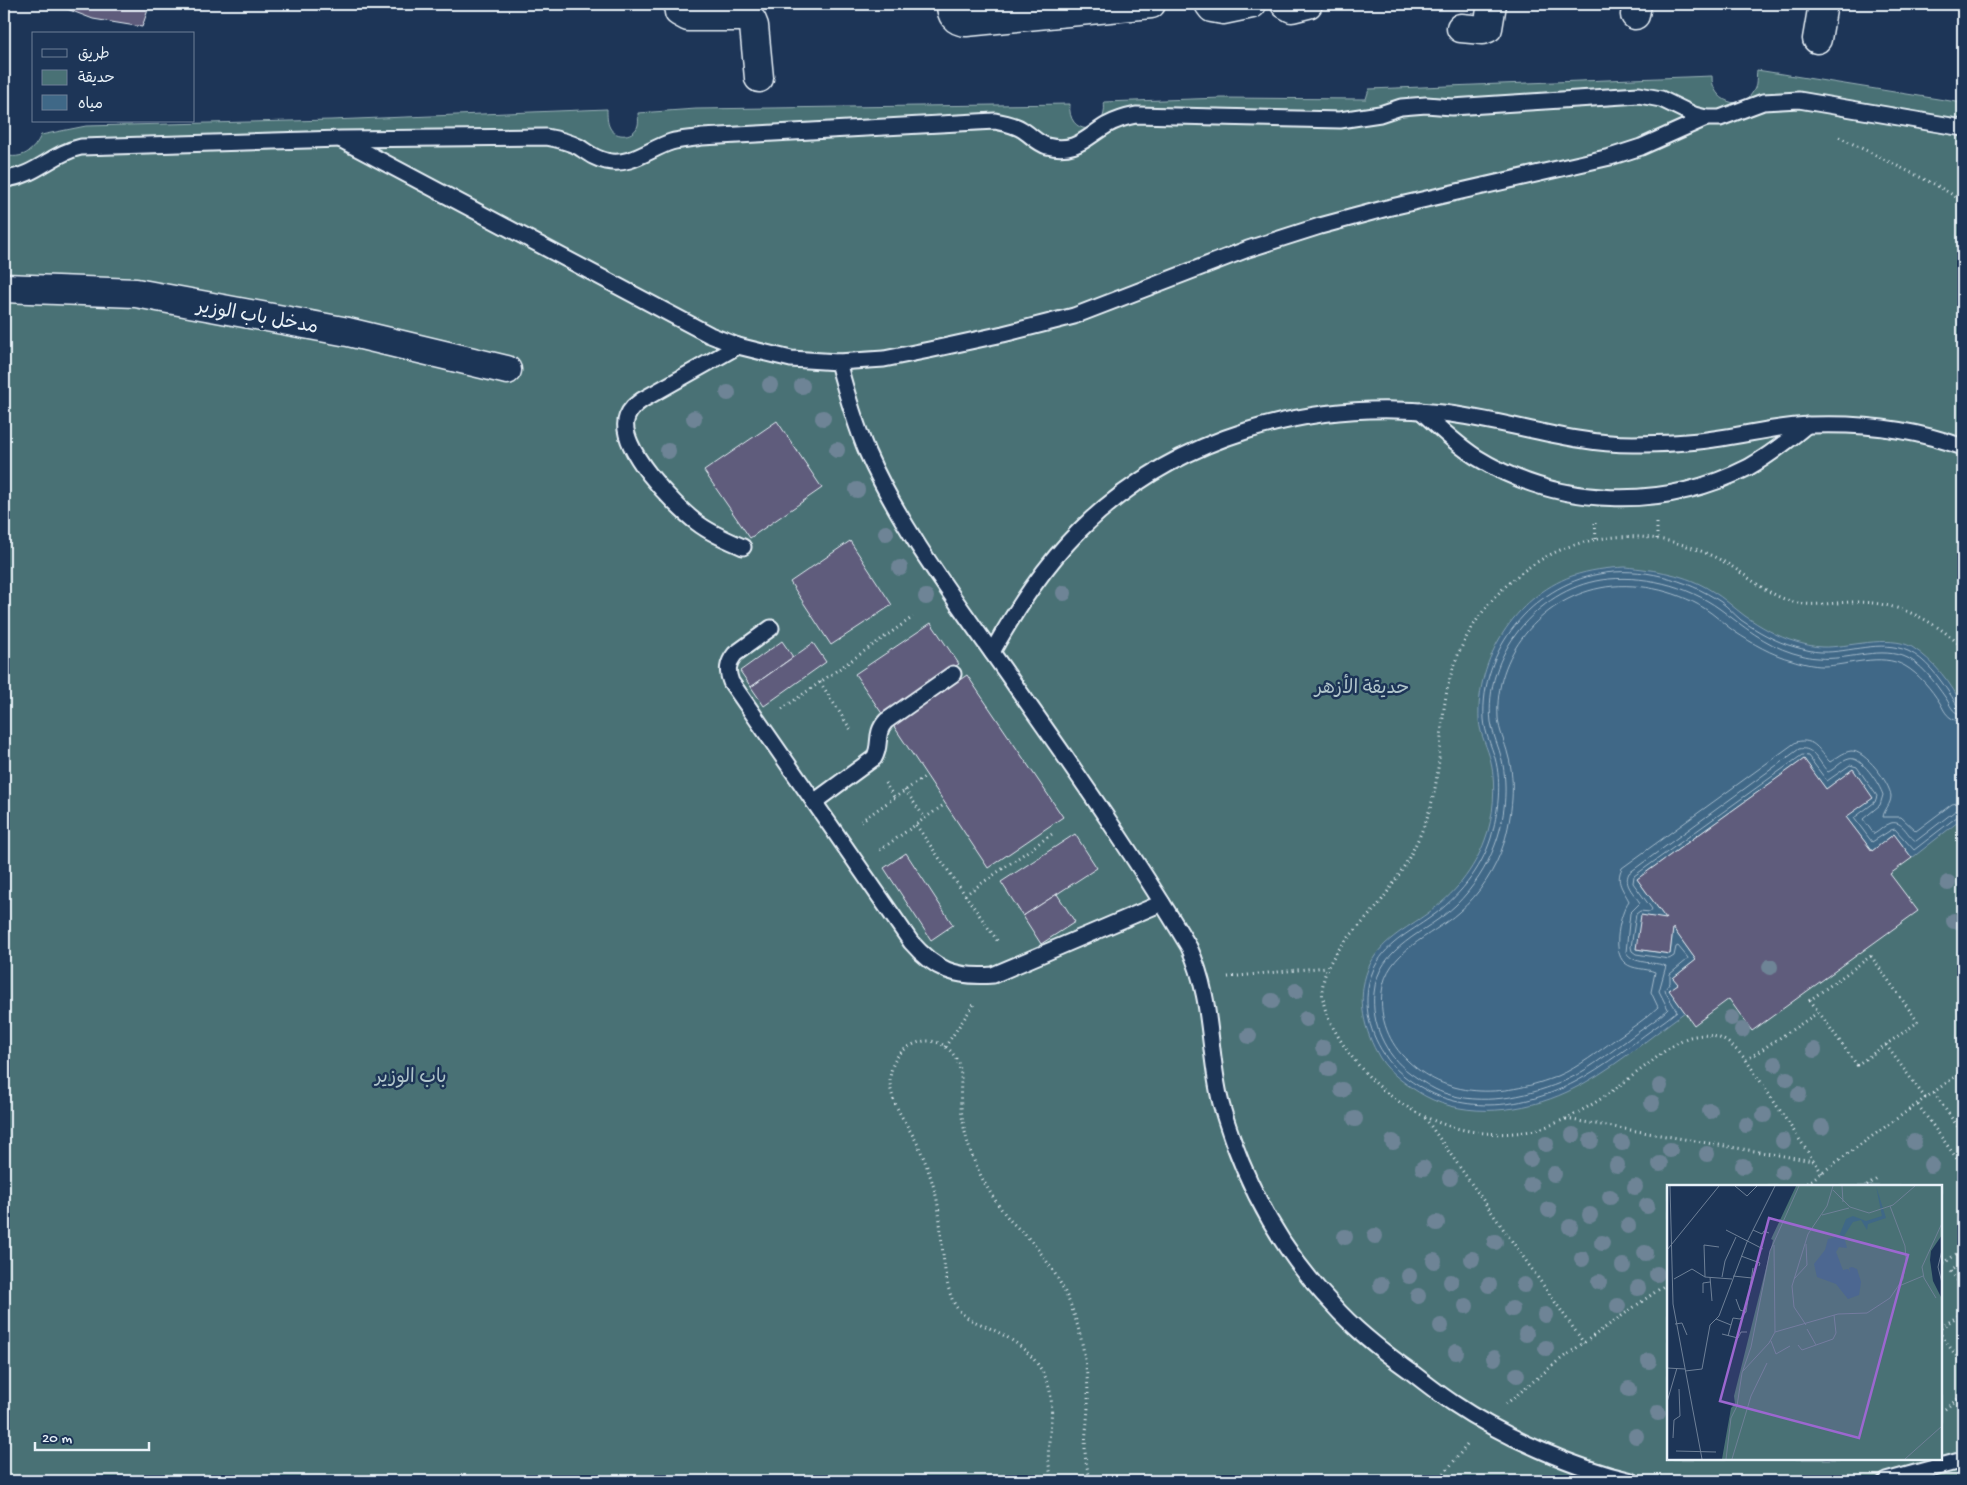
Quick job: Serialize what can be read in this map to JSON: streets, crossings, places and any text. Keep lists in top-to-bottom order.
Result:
{
  "streets": {
    "street": ["مدخل باب الوزير"]
  },
  "parks": ["حديقة الأزهر", "باب الوزير"],
  "legend": ["طريق", "حديقة", "مياه"],
  "scale_bar": "20 m"
}
